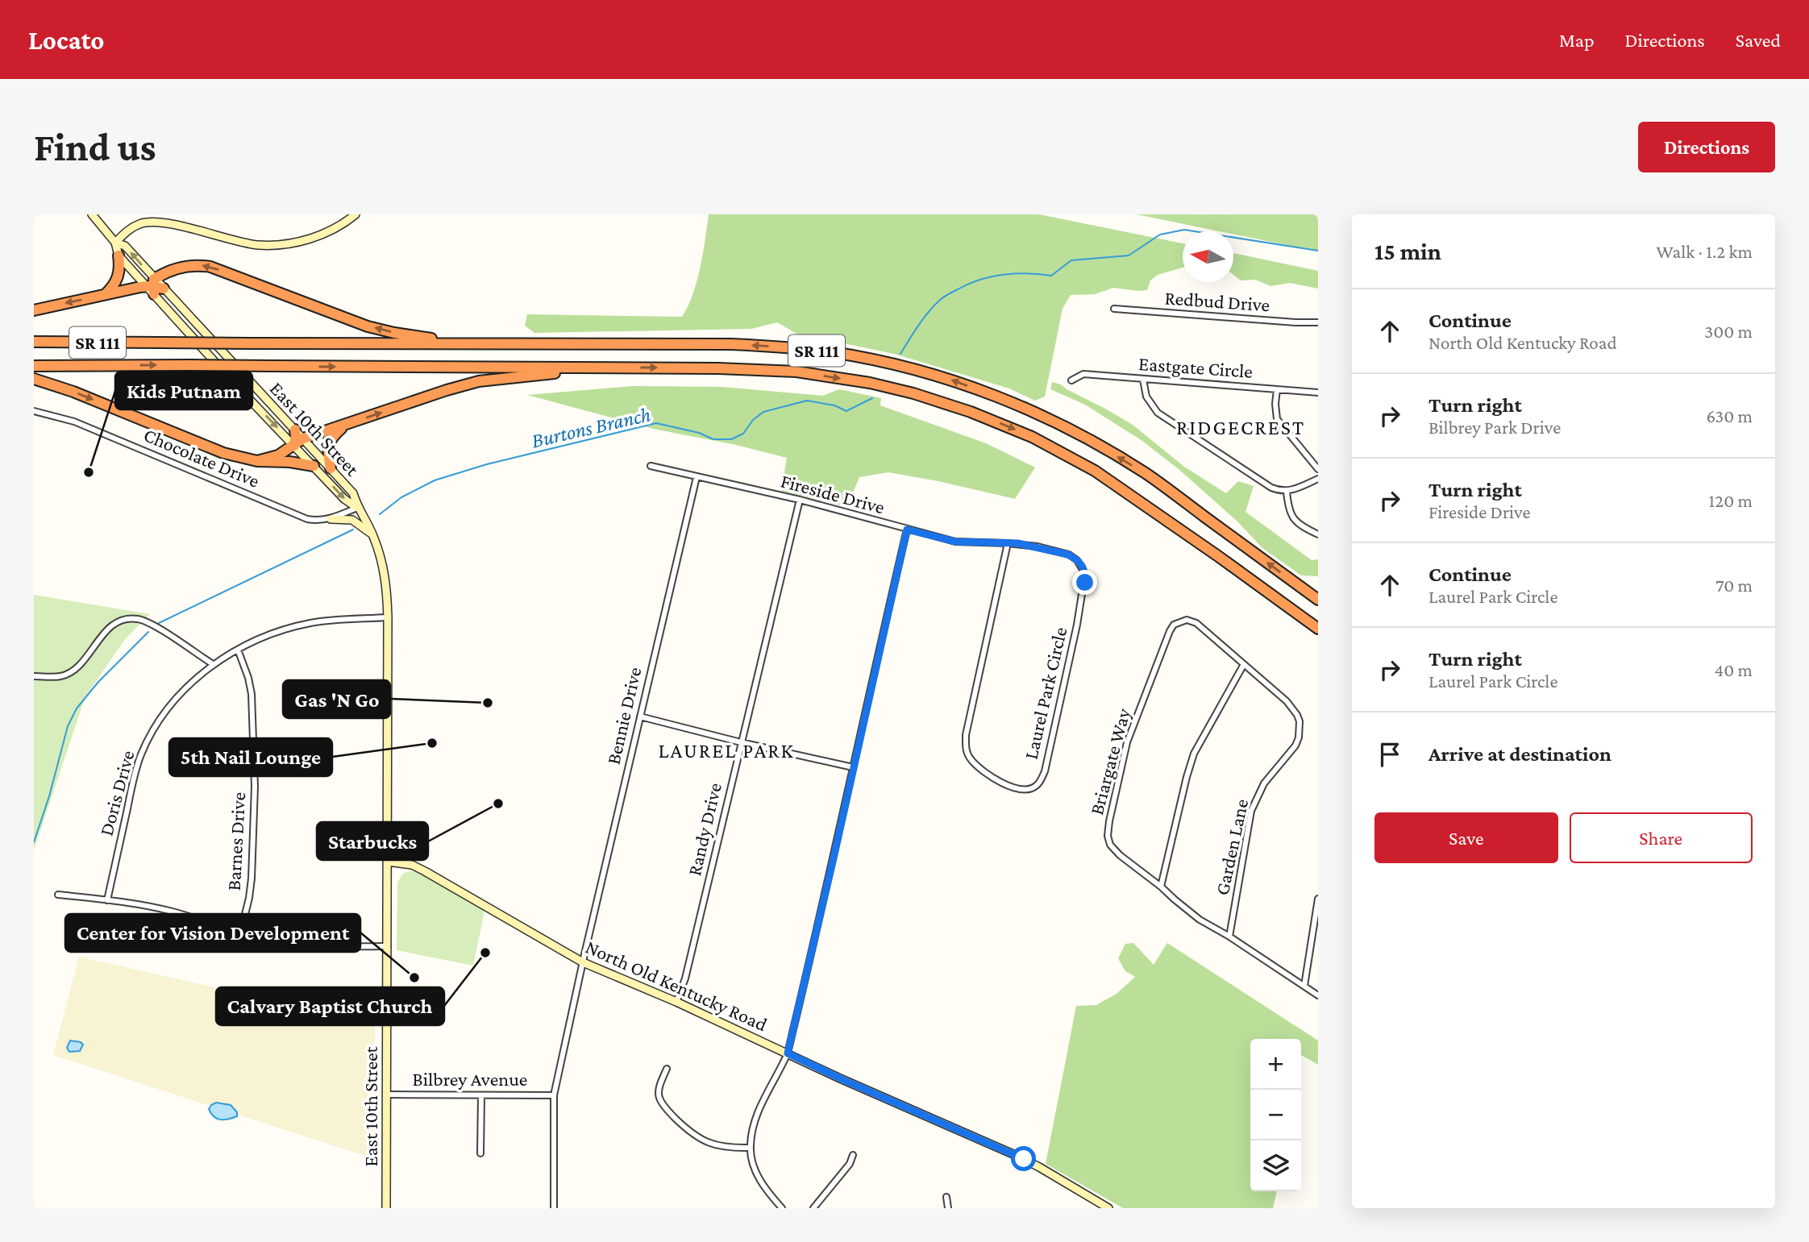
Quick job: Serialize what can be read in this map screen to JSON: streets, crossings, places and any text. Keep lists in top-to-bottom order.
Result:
{
  "streets": {
    "highway": ["SR 111"],
    "main road": ["East 10th Street", "North Old Kentucky Road"],
    "street": [
      "Redbud Drive",
      "Eastgate Circle",
      "Chocolate Drive",
      "Fireside Drive",
      "Laurel Park Circle",
      "Bennie Drive",
      "Briargate Way",
      "Doris Drive",
      "Randy Drive",
      "Barnes Drive",
      "Garden Lane",
      "Bilbrey Avenue"
    ]
  },
  "crossings": [
    ["East 10th Street", "Chocolate Drive"],
    ["East 10th Street", "Doris Drive"],
    ["East 10th Street", "North Old Kentucky Road"],
    ["East 10th Street", "Bilbrey Avenue"],
    ["Fireside Drive", "Laurel Park Circle"],
    ["Fireside Drive", "Bennie Drive"],
    ["Fireside Drive", "Randy Drive"],
    ["Bennie Drive", "North Old Kentucky Road"],
    ["Bennie Drive", "Bilbrey Avenue"],
    ["Briargate Way", "Garden Lane"],
    ["Doris Drive", "Barnes Drive"],
    ["Randy Drive", "North Old Kentucky Road"]
  ],
  "districts": ["RIDGECREST", "LAUREL PARK"],
  "water": ["Burtons Branch"],
  "places": [
    "Kids Putnam",
    "Gas 'N Go",
    "5th Nail Lounge",
    "Starbucks",
    "Calvary Baptist Church",
    "Center for Vision Development"
  ],
  "north": "left",
  "page": {
    "header": "Locato",
    "nav": ["Map", "Directions", "Saved"],
    "buttons": [
      "Directions",
      ["Save", "Share"]
    ],
    "title": "Find us",
    "heading": ["15 min", "Walk · 1.2 km"],
    "list": [
      ["Continue", "North Old Kentucky Road", "300 m"],
      ["Turn right", "Bilbrey Park Drive", "630 m"],
      ["Turn right", "Fireside Drive", "120 m"],
      ["Continue", "Laurel Park Circle", "70 m"],
      ["Turn right", "Laurel Park Circle", "40 m"],
      "Arrive at destination"
    ],
    "map_buttons": ["+", "−"]
  }
}
